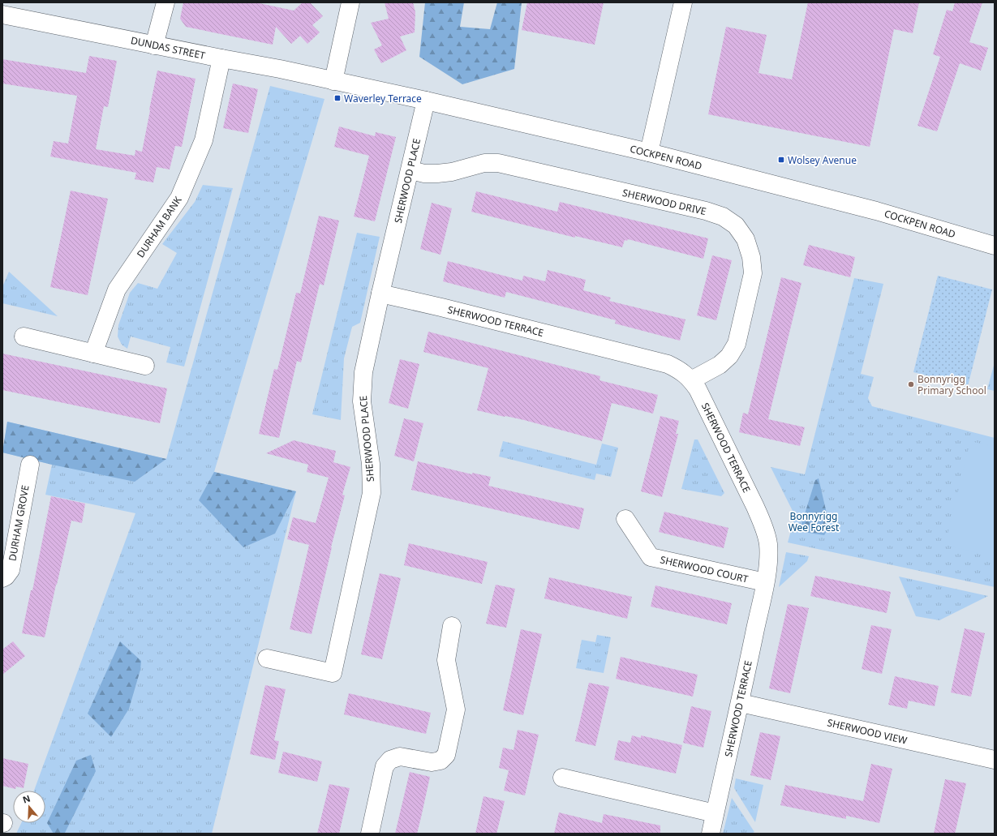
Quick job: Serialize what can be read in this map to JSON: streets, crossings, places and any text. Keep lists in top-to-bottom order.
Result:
{
  "streets": {
    "street": [
      "DUNDAS STREET",
      "COCKPEN ROAD",
      "SHERWOOD PLACE",
      "SHERWOOD DRIVE",
      "DURHAM BANK",
      "SHERWOOD TERRACE",
      "DURHAM GROVE",
      "SHERWOOD COURT",
      "SHERWOOD VIEW"
    ]
  },
  "crossings": [
    ["DUNDAS STREET", "COCKPEN ROAD"],
    ["DUNDAS STREET", "DURHAM BANK"],
    ["COCKPEN ROAD", "SHERWOOD PLACE"],
    ["SHERWOOD PLACE", "SHERWOOD DRIVE"],
    ["SHERWOOD PLACE", "SHERWOOD TERRACE"],
    ["SHERWOOD DRIVE", "SHERWOOD TERRACE"],
    ["SHERWOOD TERRACE", "SHERWOOD COURT"],
    ["SHERWOOD TERRACE", "SHERWOOD VIEW"]
  ],
  "parks": ["Bonnyrigg Wee Forest"],
  "places": {
    "transit": ["Waverley Terrace", "Wolsey Avenue"],
    "other": ["Bonnyrigg Primary School"]
  },
  "north": "top"
}
